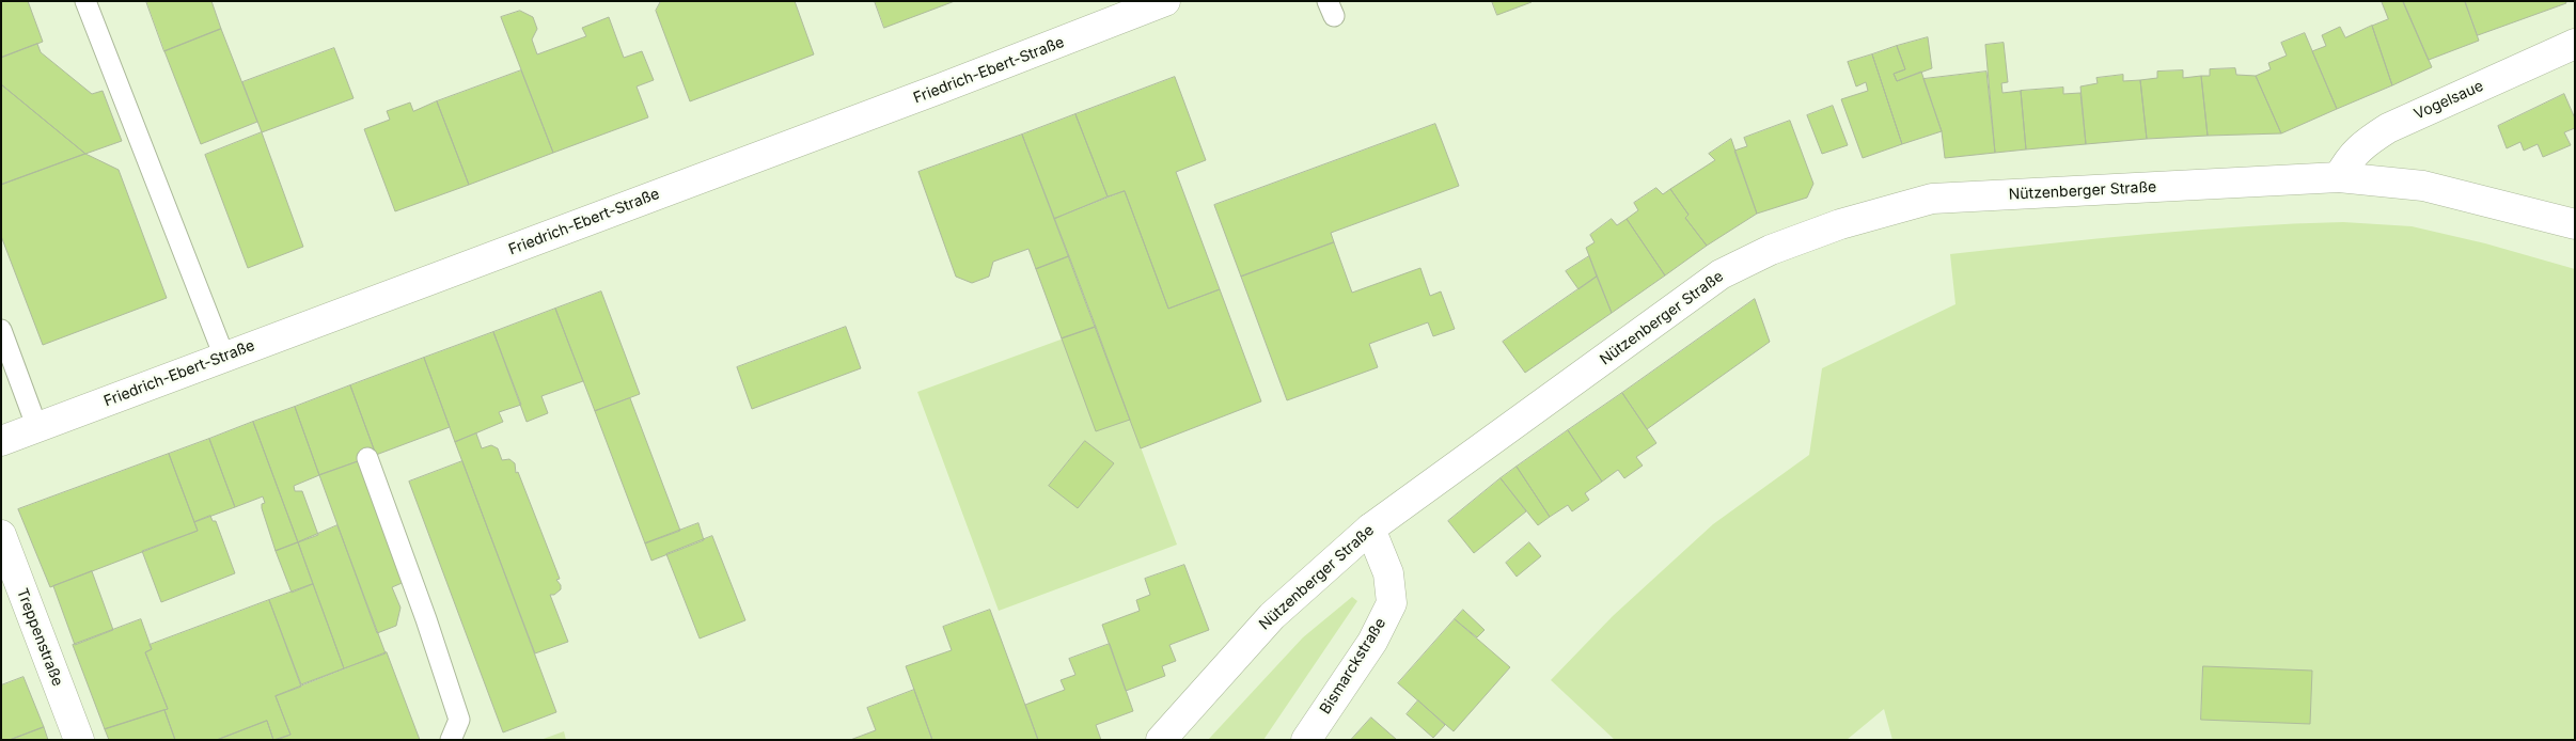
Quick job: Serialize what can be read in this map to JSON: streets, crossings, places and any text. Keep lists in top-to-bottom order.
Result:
{
  "streets": {
    "street": [
      "Friedrich-Ebert-Straße",
      "Vogelsaue",
      "Nützenberger Straße",
      "Treppenstraße",
      "Bismarckstraße"
    ]
  },
  "crossings": [
    ["Vogelsaue", "Nützenberger Straße"],
    ["Nützenberger Straße", "Bismarckstraße"]
  ]
}
